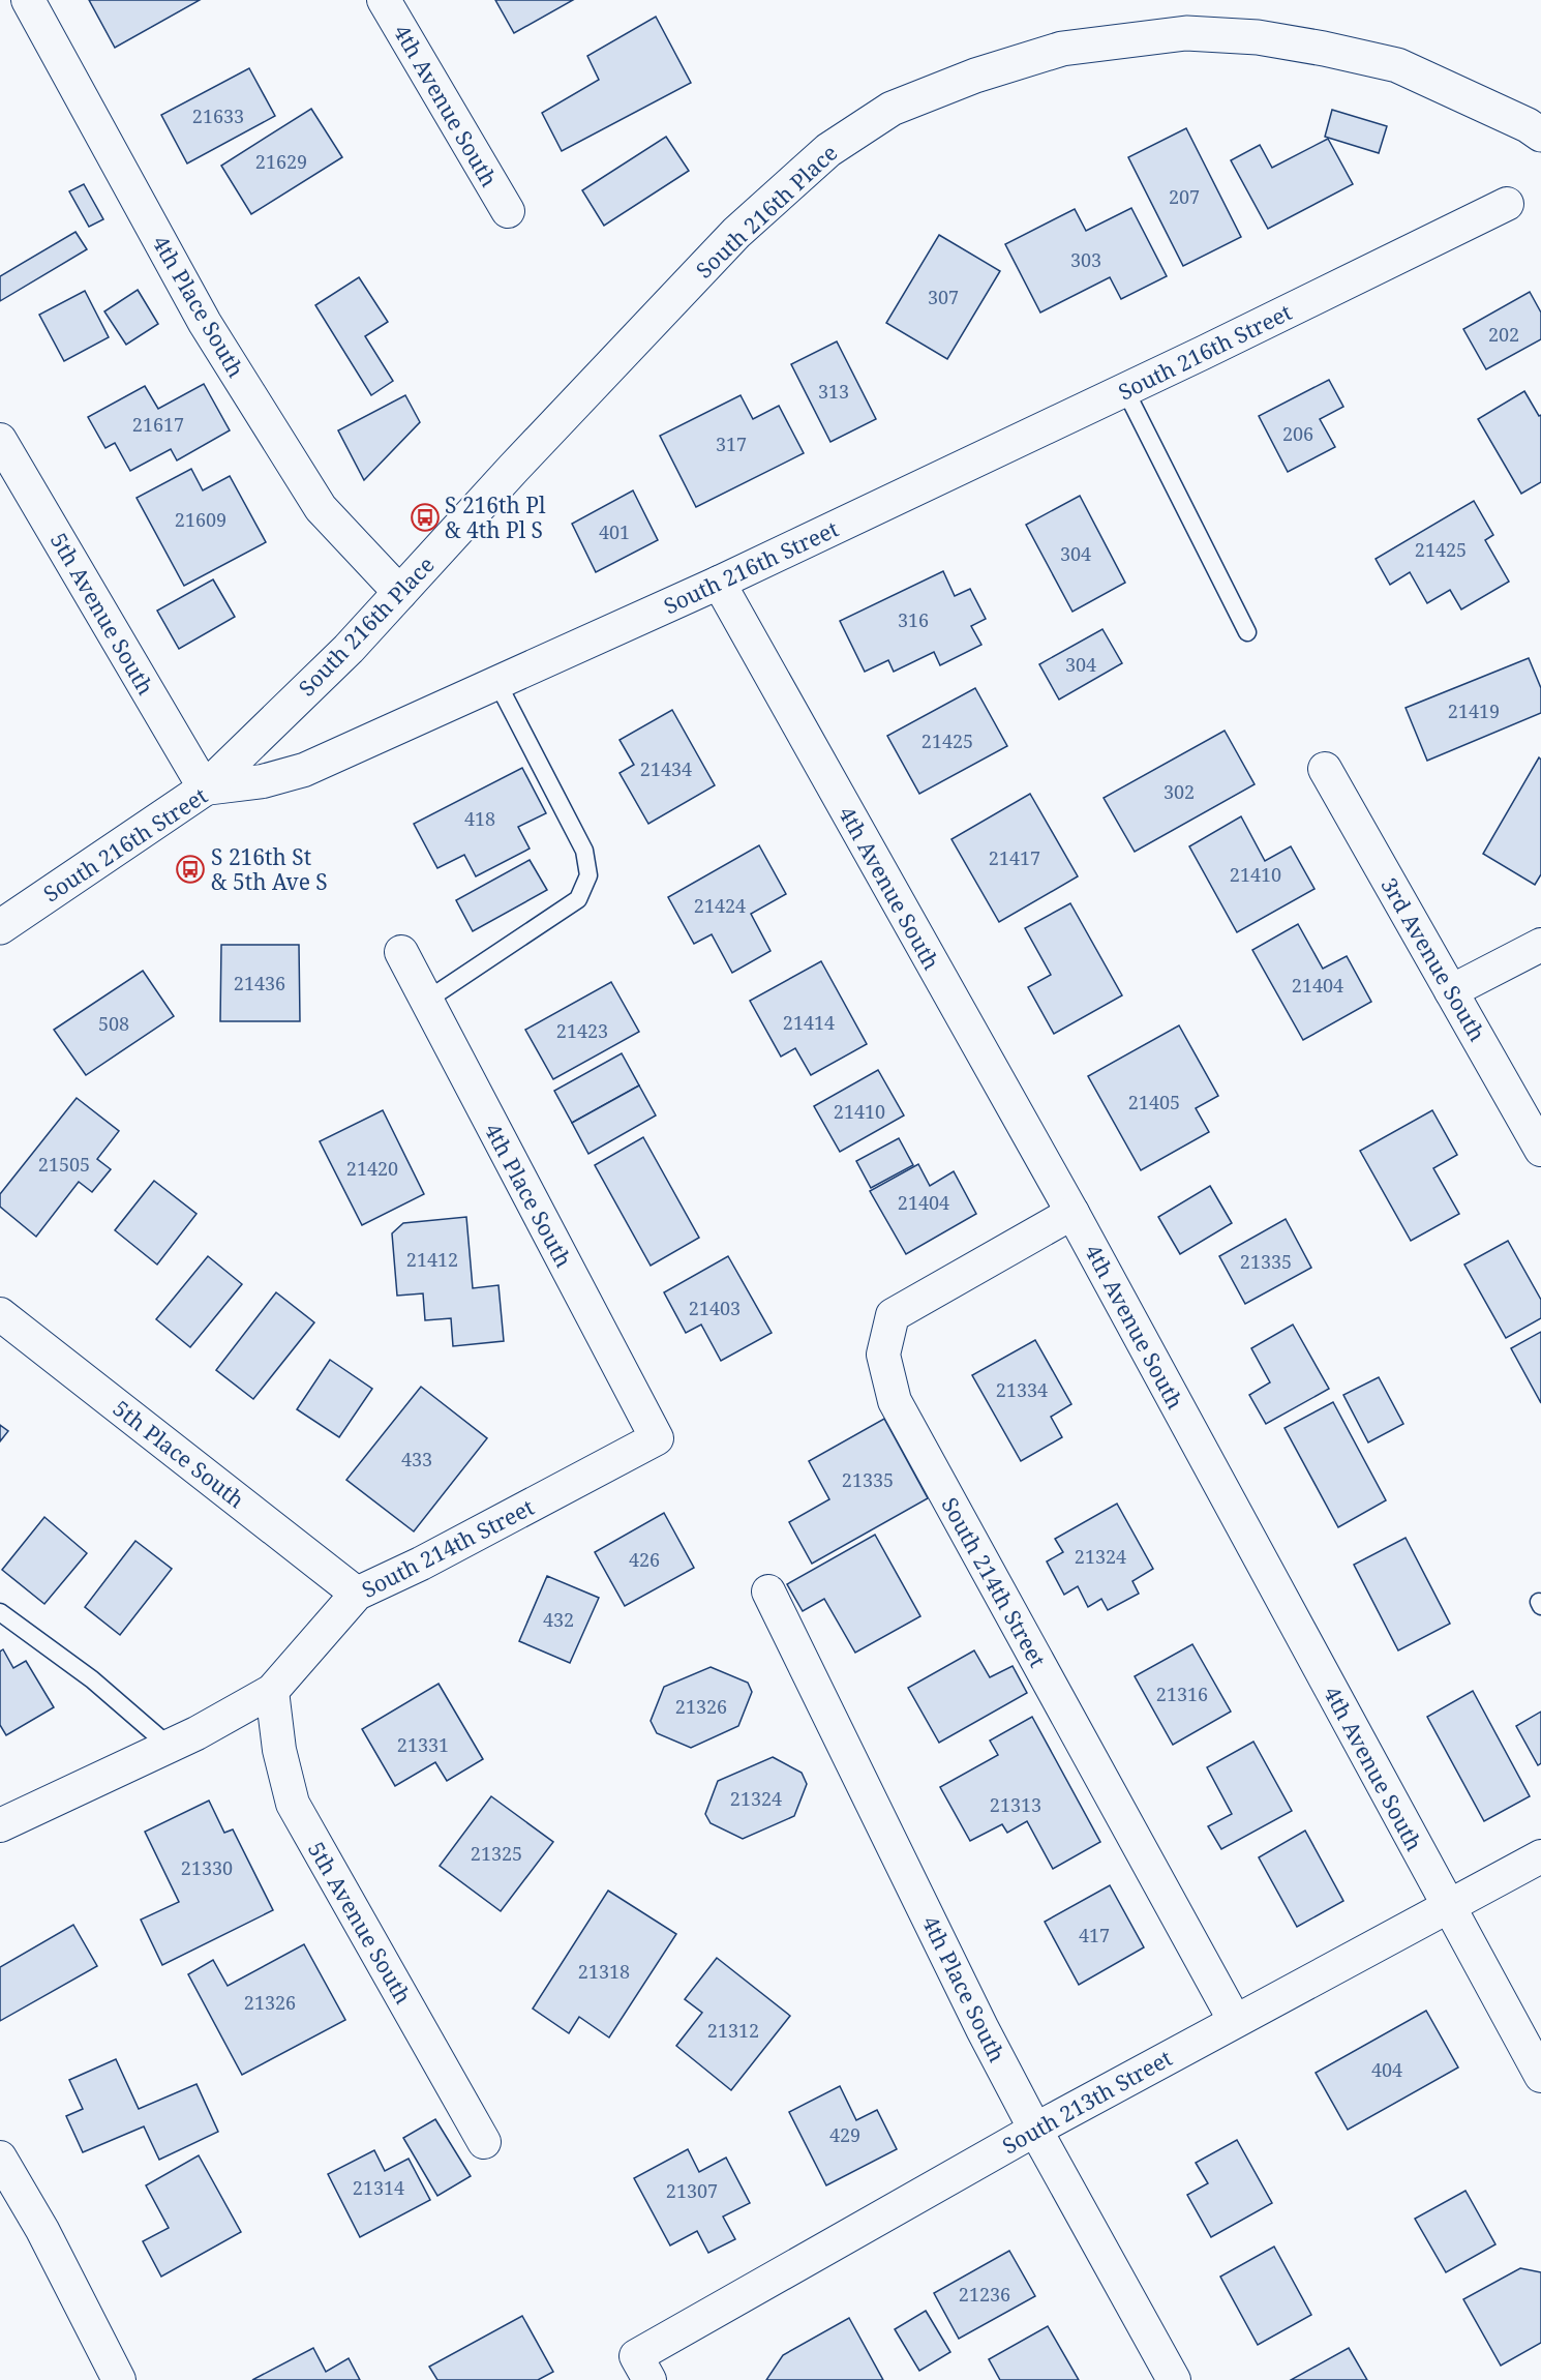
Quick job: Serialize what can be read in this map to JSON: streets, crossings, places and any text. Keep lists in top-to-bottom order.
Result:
{
  "streets": {
    "main road": ["South 216th Place", "South 216th Street"],
    "street": [
      "4th Avenue South",
      "4th Place South",
      "5th Avenue South",
      "3rd Avenue South",
      "5th Place South",
      "South 214th Street",
      "South 213th Street"
    ]
  },
  "crossings": [
    ["4th Avenue South", "South 216th Street"],
    ["4th Avenue South", "South 214th Street"],
    ["4th Avenue South", "South 213th Street"],
    ["South 216th Place", "4th Place South"],
    ["South 216th Place", "South 216th Street"],
    ["South 216th Place", "5th Avenue South"],
    ["4th Place South", "South 214th Street"],
    ["4th Place South", "South 213th Street"],
    ["South 216th Street", "5th Avenue South"],
    ["5th Avenue South", "South 214th Street"],
    ["5th Place South", "South 214th Street"],
    ["South 214th Street", "South 213th Street"]
  ],
  "places": {
    "bus stop": ["S 216th Pl & 4th Pl S", "S 216th St & 5th Ave S"]
  },
  "house_numbers": [
    "21633",
    "21629",
    "207",
    "303",
    "307",
    "202",
    "313",
    "21617",
    "206",
    "317",
    "21609",
    "401",
    "21425",
    "304",
    "316",
    "304",
    "21419",
    "21425",
    "21434",
    "302",
    "418",
    "21417",
    "21410",
    "21424",
    "21436",
    "21404",
    "21414",
    "508",
    "21423",
    "21405",
    "21410",
    "21505",
    "21420",
    "21404",
    "21412",
    "21335",
    "21403",
    "21334",
    "433",
    "21335",
    "21324",
    "426",
    "432",
    "21316",
    "21326",
    "21331",
    "21324",
    "21313",
    "21325",
    "21330",
    "417",
    "21318",
    "21326",
    "21312",
    "404",
    "429",
    "21314",
    "21307",
    "21236"
  ]
}
